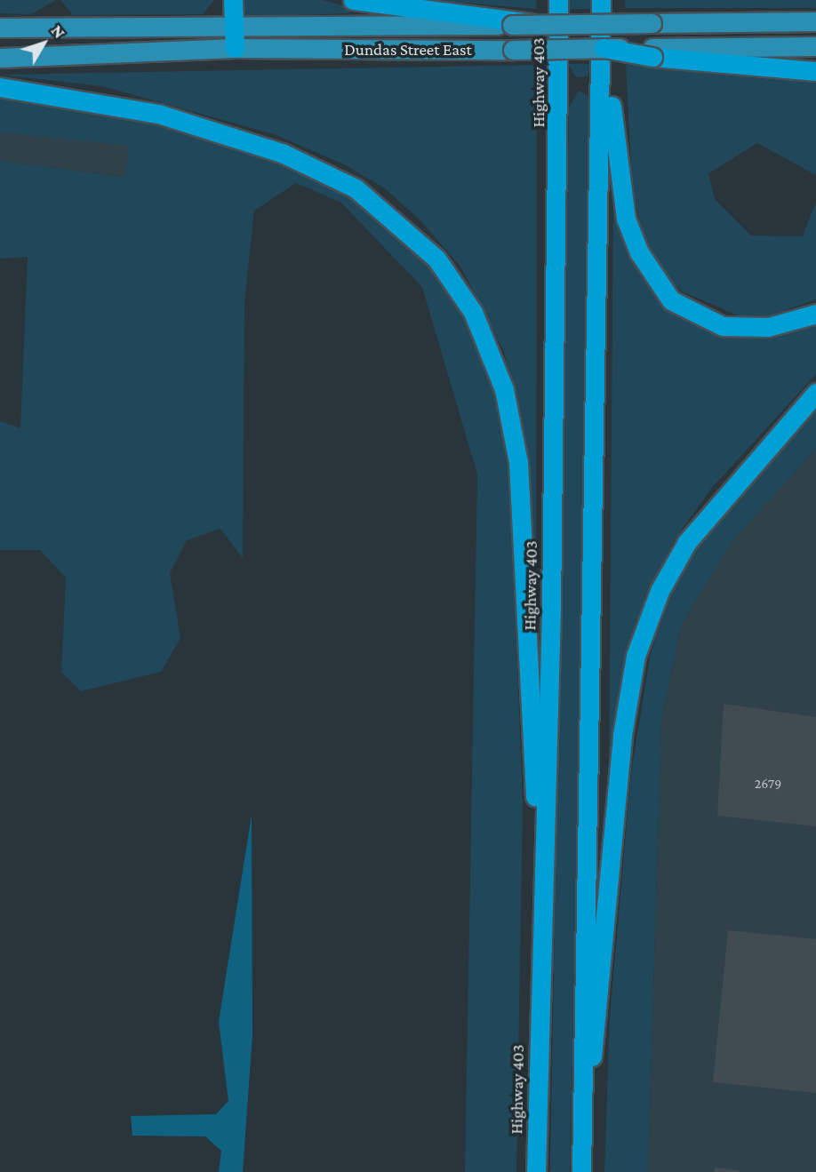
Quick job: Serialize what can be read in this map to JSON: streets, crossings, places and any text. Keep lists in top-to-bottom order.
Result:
{
  "streets": {
    "highway": ["Highway 403"],
    "main road": ["Dundas Street East"]
  },
  "house_numbers": ["2679"],
  "north": "top right"
}
